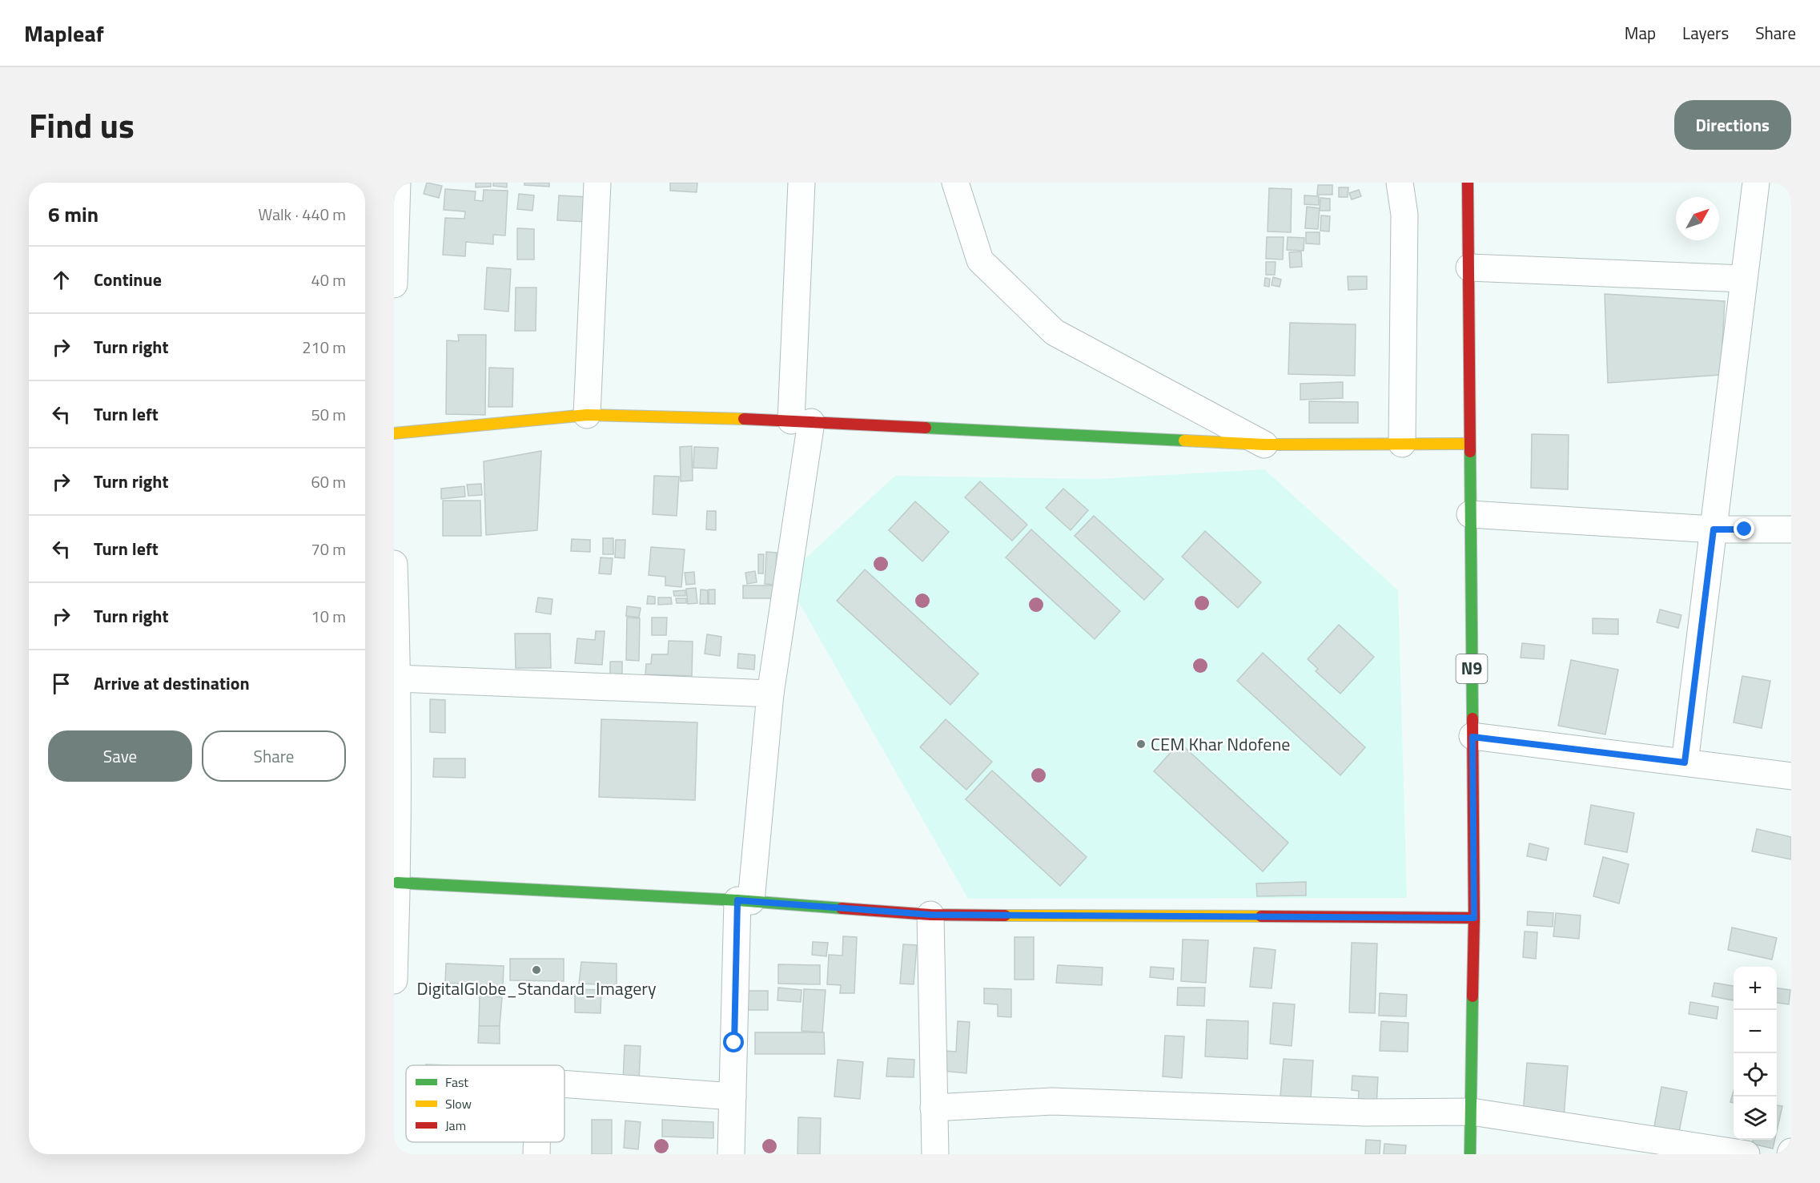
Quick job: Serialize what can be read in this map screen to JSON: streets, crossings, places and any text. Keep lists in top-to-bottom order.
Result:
{
  "streets": {
    "street": ["N9"]
  },
  "places": ["CEM Khar Ndofene", "DigitalGlobe_Standard_Imagery"],
  "legend": ["Fast", "Slow", "Jam"],
  "north": "top right",
  "page": {
    "header": "Mapleaf",
    "nav": ["Map", "Layers", "Share"],
    "title": "Find us",
    "buttons": [
      "Directions",
      ["Save", "Share"]
    ],
    "heading": ["6 min", "Walk · 440 m"],
    "list": [
      ["Continue", "40 m"],
      ["Turn right", "210 m"],
      ["Turn left", "50 m"],
      ["Turn right", "60 m"],
      ["Turn left", "70 m"],
      ["Turn right", "10 m"],
      "Arrive at destination"
    ],
    "map_buttons": ["+", "−"]
  }
}
